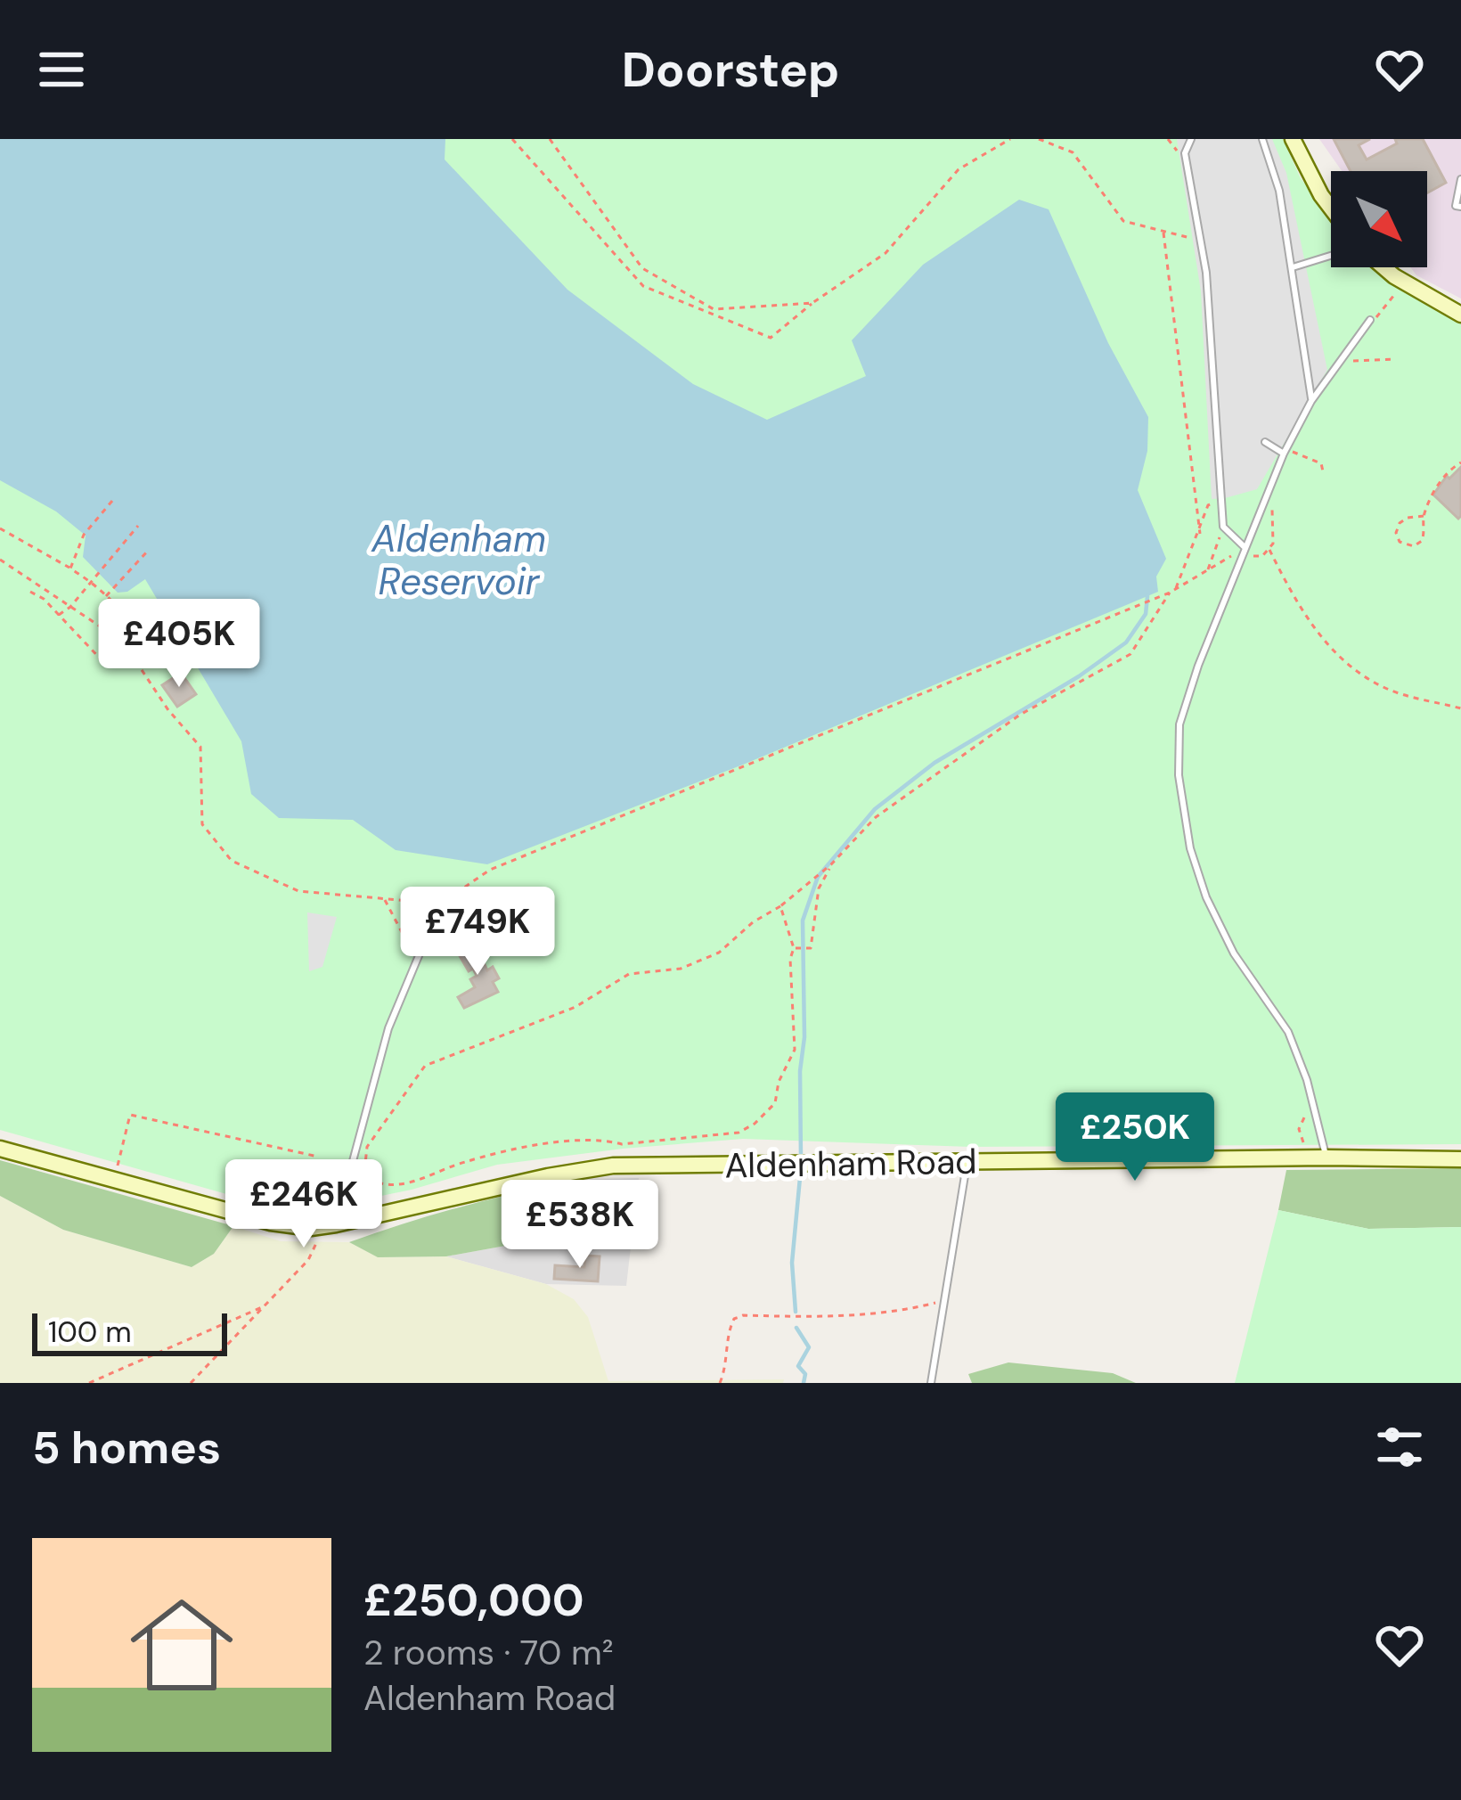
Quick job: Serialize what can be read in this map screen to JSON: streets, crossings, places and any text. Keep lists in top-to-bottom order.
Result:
{
  "streets": {
    "street": ["Aldenham Road"]
  },
  "water": ["Aldenham Reservoir"],
  "scale_bar": "100 m",
  "north": "bottom right",
  "page": {
    "header": "Doorstep",
    "price": [
      "£405K",
      "£749K",
      "£250K",
      "£246K",
      "£538K"
    ],
    "scale": "100 m",
    "heading": "5 homes",
    "list": [
      {
        "name": "£250,000",
        "note": "2 rooms · 70 m² · Aldenham Road"
      }
    ]
  }
}
